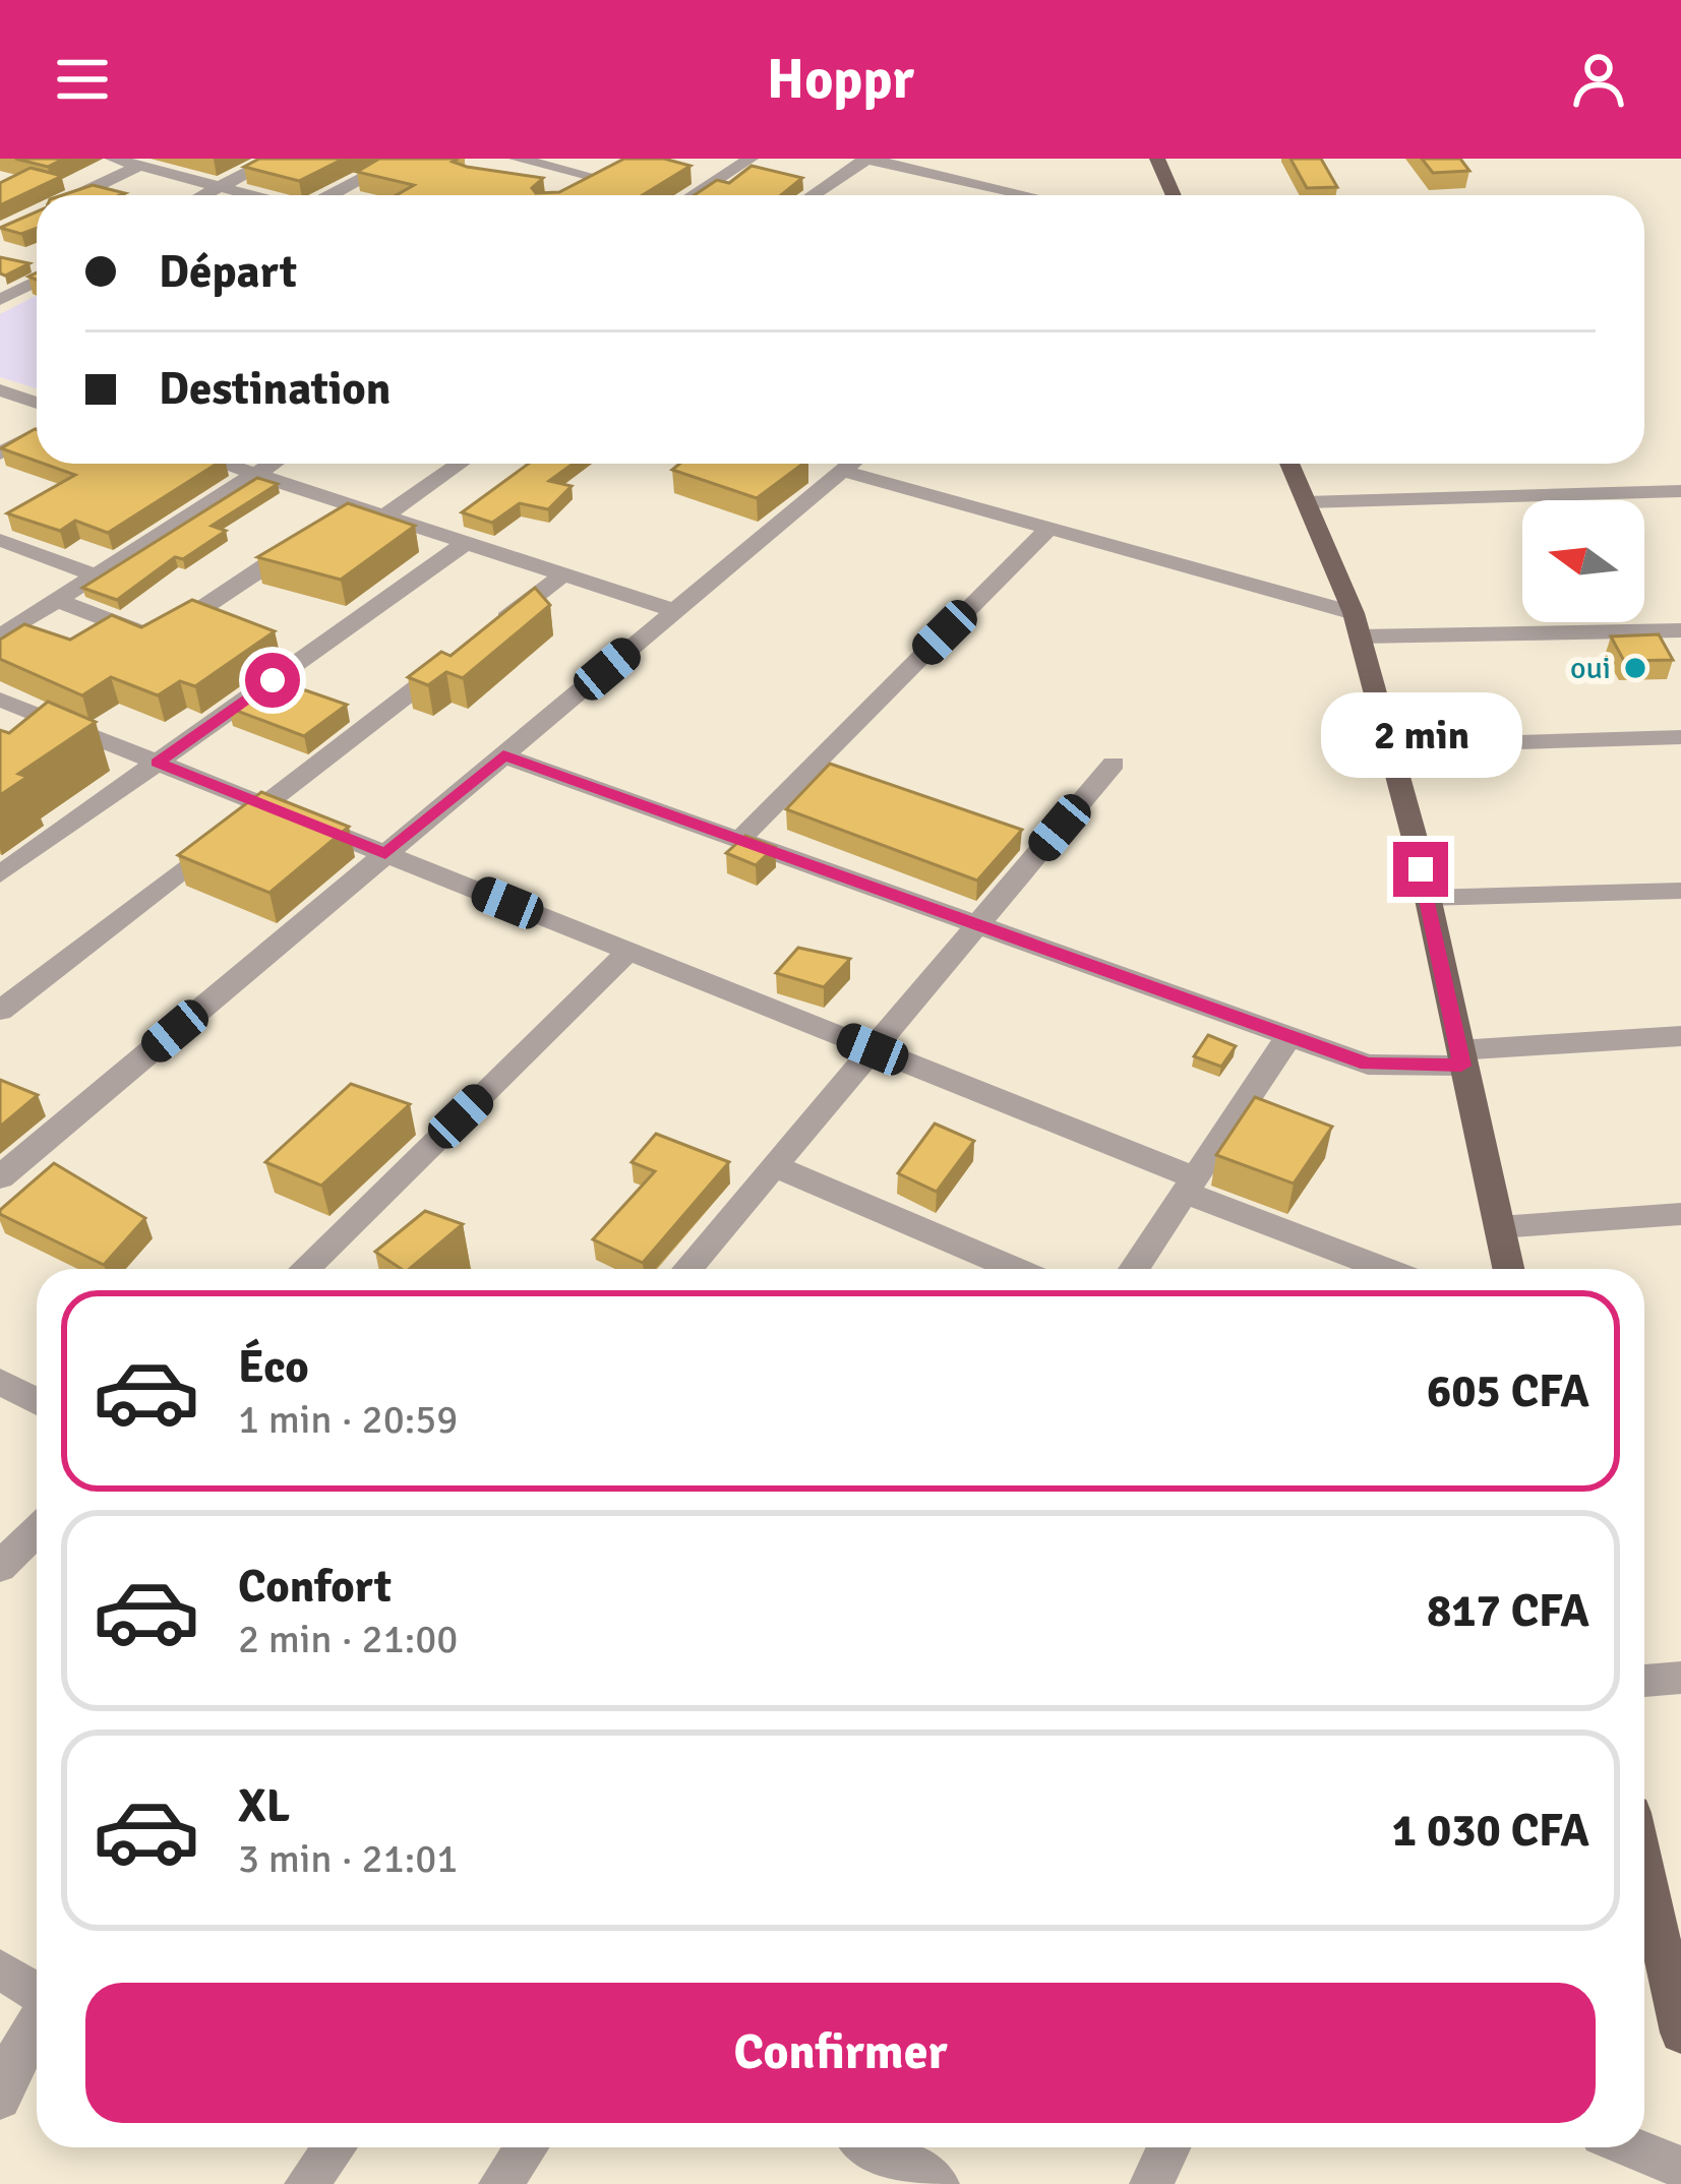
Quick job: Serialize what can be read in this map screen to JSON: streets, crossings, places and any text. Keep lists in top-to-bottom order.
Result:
{
  "places": ["oui"],
  "north": "left",
  "page": {
    "header": "Hoppr",
    "banner": ["Départ", "Destination"],
    "bubble": "2 min",
    "list": [
      {
        "name": "Éco",
        "note": "1 min · 20:59",
        "value": "605 CFA"
      },
      {
        "name": "Confort",
        "note": "2 min · 21:00",
        "value": "817 CFA"
      },
      {
        "name": "XL",
        "note": "3 min · 21:01",
        "value": "1 030 CFA"
      }
    ],
    "buttons": "Confirmer"
  }
}
